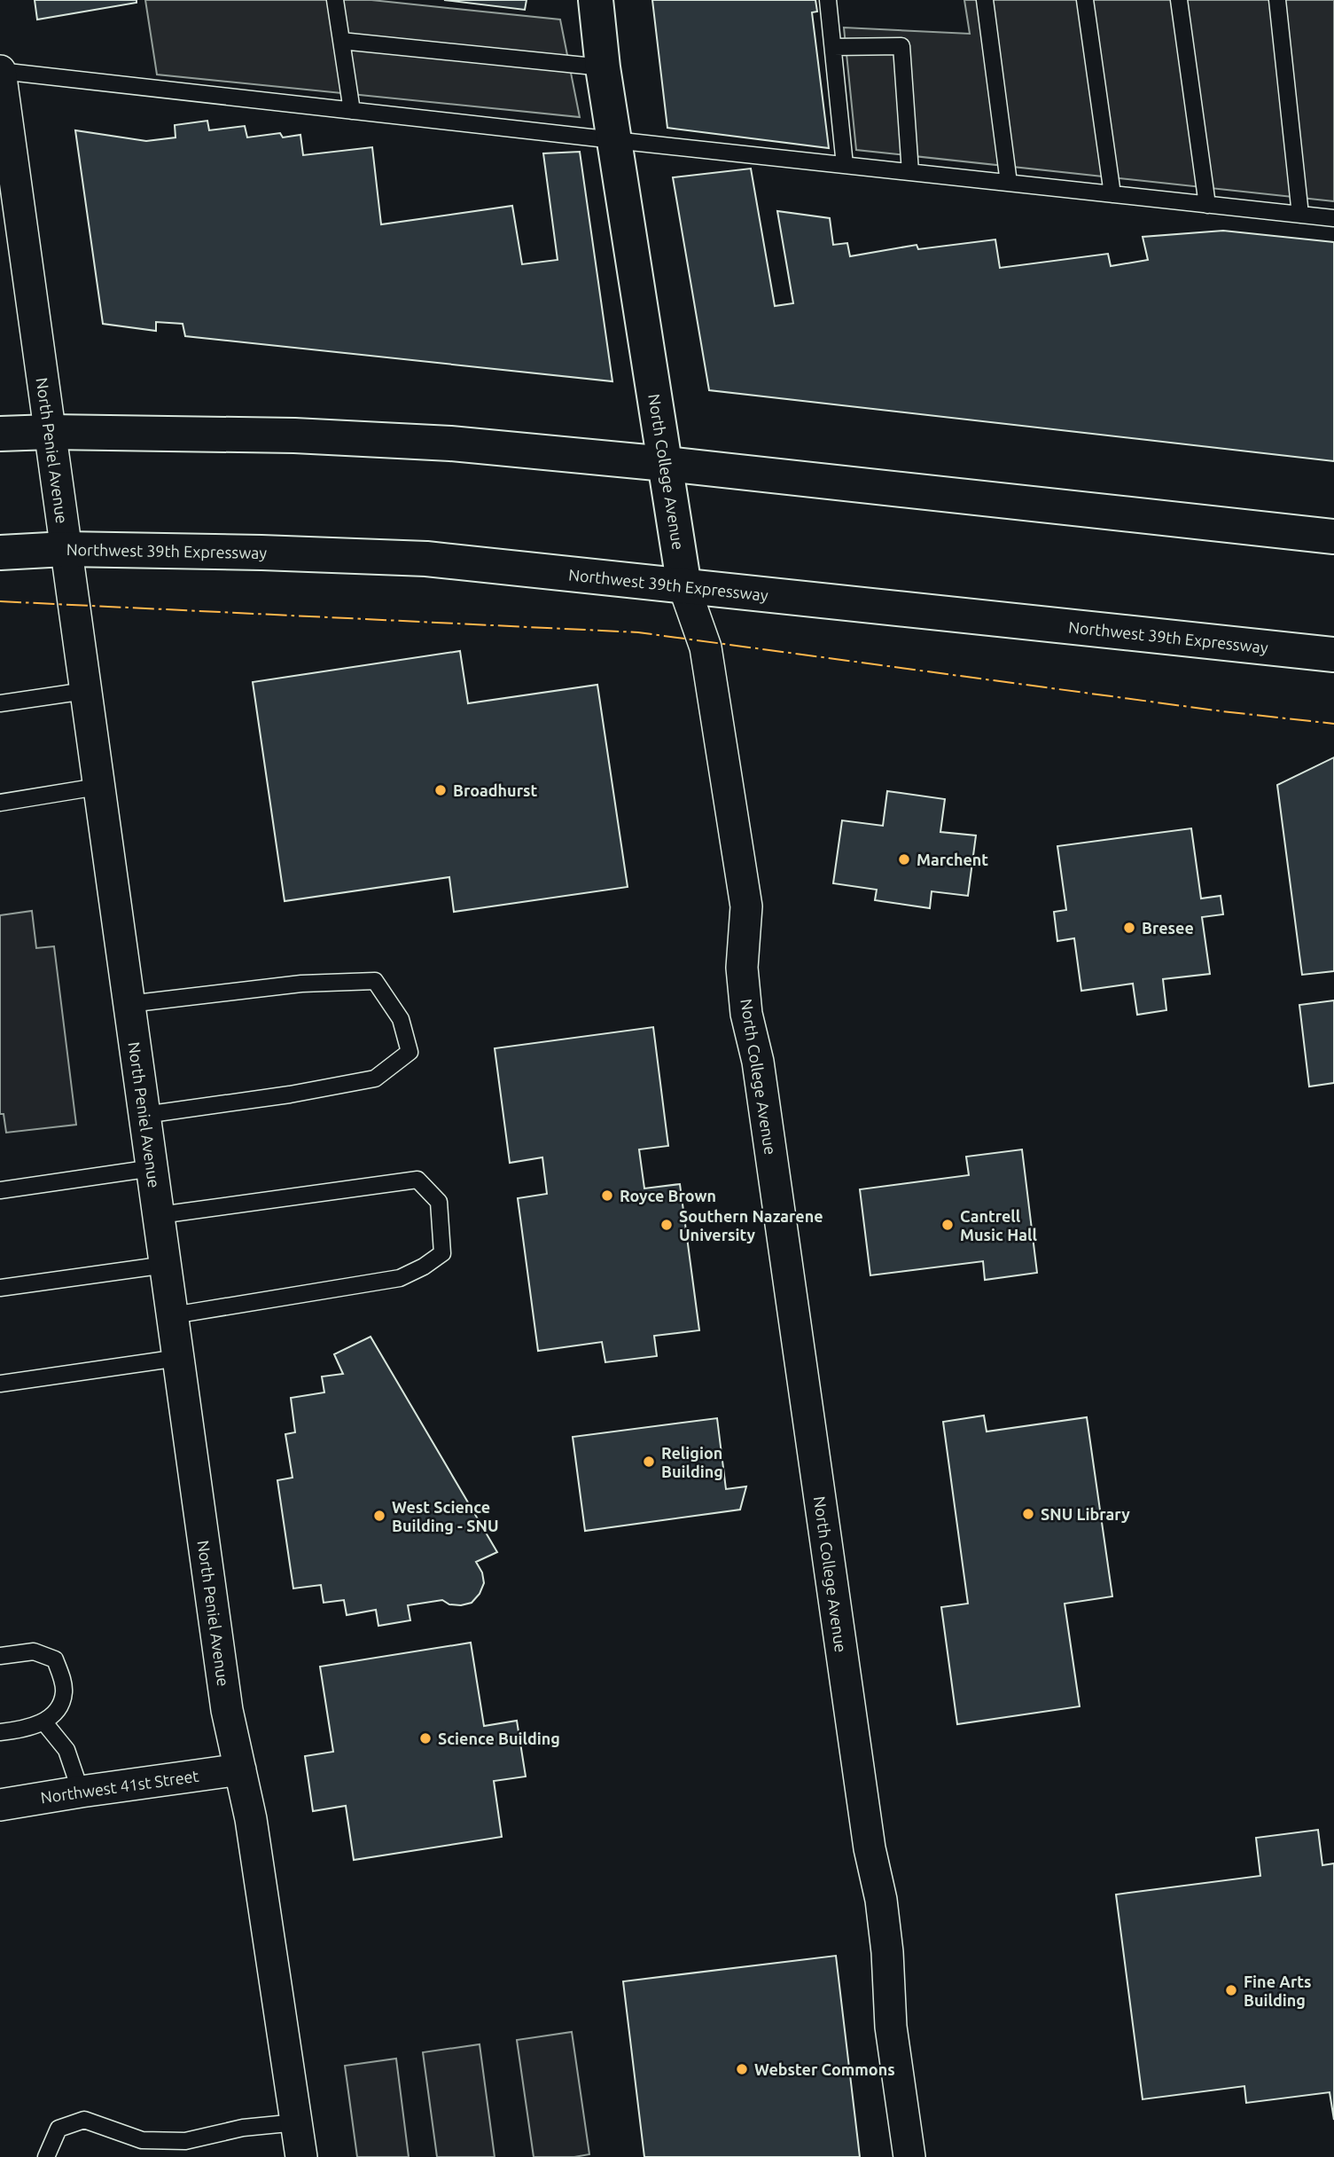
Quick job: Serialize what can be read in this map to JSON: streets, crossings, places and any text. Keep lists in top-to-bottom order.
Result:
{
  "streets": {
    "main road": ["North College Avenue", "Northwest 39th Expressway"],
    "street": ["North Peniel Avenue", "Northwest 41st Street"]
  },
  "crossings": [
    ["North Peniel Avenue", "Northwest 39th Expressway"],
    ["North Peniel Avenue", "Northwest 41st Street"],
    ["North College Avenue", "Northwest 39th Expressway"]
  ],
  "places": [
    "Broadhurst",
    "Marchent",
    "Bresee",
    "Royce Brown",
    "Southern Nazarene University",
    "Cantrell Music Hall",
    "Religion Building",
    "SNU Library",
    "West Science Building - SNU",
    "Science Building",
    "Fine Arts Building",
    "Webster Commons"
  ]
}
